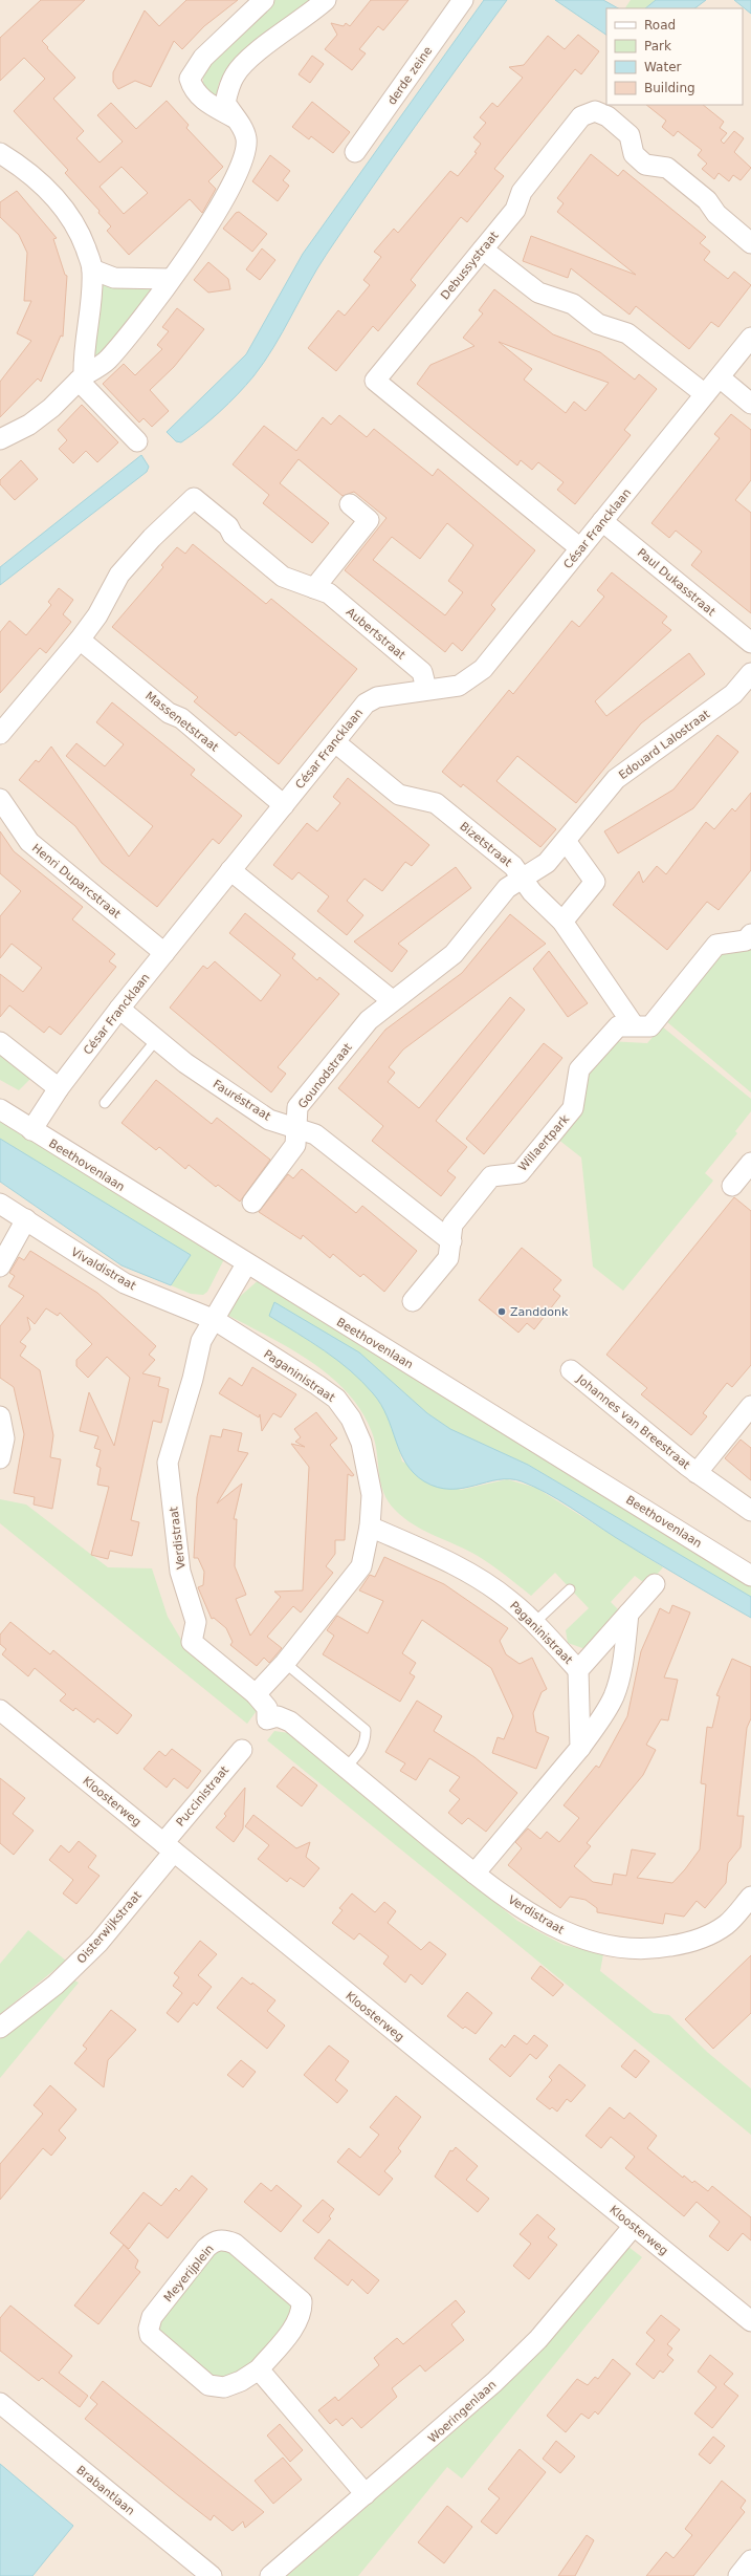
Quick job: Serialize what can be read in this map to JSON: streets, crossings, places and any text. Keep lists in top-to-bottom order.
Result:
{
  "streets": {
    "street": [
      "derde zeine",
      "Debussystraat",
      "César Francklaan",
      "Paul Dukasstraat",
      "Aubertstraat",
      "Massenetstraat",
      "Edouard Lalostraat",
      "Bizetstraat",
      "Henri Duparcstraat",
      "Gounodstraat",
      "Fauréstraat",
      "Willaertpark",
      "Beethovenlaan",
      "Vivaldistraat",
      "Paganinistraat",
      "Johannes van Breestraat",
      "Verdistraat",
      "Puccinistraat",
      "Kloosterweg",
      "Oisterwijkstraat",
      "Meyerijplein",
      "Woeringenlaan",
      "Brabantlaan"
    ]
  },
  "crossings": [
    ["Debussystraat", "César Francklaan"],
    ["César Francklaan", "Paul Dukasstraat"],
    ["César Francklaan", "Aubertstraat"],
    ["César Francklaan", "Massenetstraat"],
    ["César Francklaan", "Bizetstraat"],
    ["César Francklaan", "Henri Duparcstraat"],
    ["César Francklaan", "Fauréstraat"],
    ["César Francklaan", "Beethovenlaan"],
    ["Aubertstraat", "Massenetstraat"],
    ["Edouard Lalostraat", "Bizetstraat"],
    ["Edouard Lalostraat", "Gounodstraat"],
    ["Bizetstraat", "Gounodstraat"],
    ["Bizetstraat", "Willaertpark"],
    ["Gounodstraat", "Fauréstraat"],
    ["Fauréstraat", "Willaertpark"],
    ["Beethovenlaan", "Verdistraat"],
    ["Vivaldistraat", "Paganinistraat"],
    ["Vivaldistraat", "Verdistraat"],
    ["Paganinistraat", "Verdistraat"],
    ["Puccinistraat", "Kloosterweg"],
    ["Puccinistraat", "Oisterwijkstraat"],
    ["Kloosterweg", "Oisterwijkstraat"],
    ["Kloosterweg", "Woeringenlaan"]
  ],
  "places": ["Zanddonk"],
  "legend": [
    "Road",
    "Park",
    "Water",
    "Building"
  ]
}
